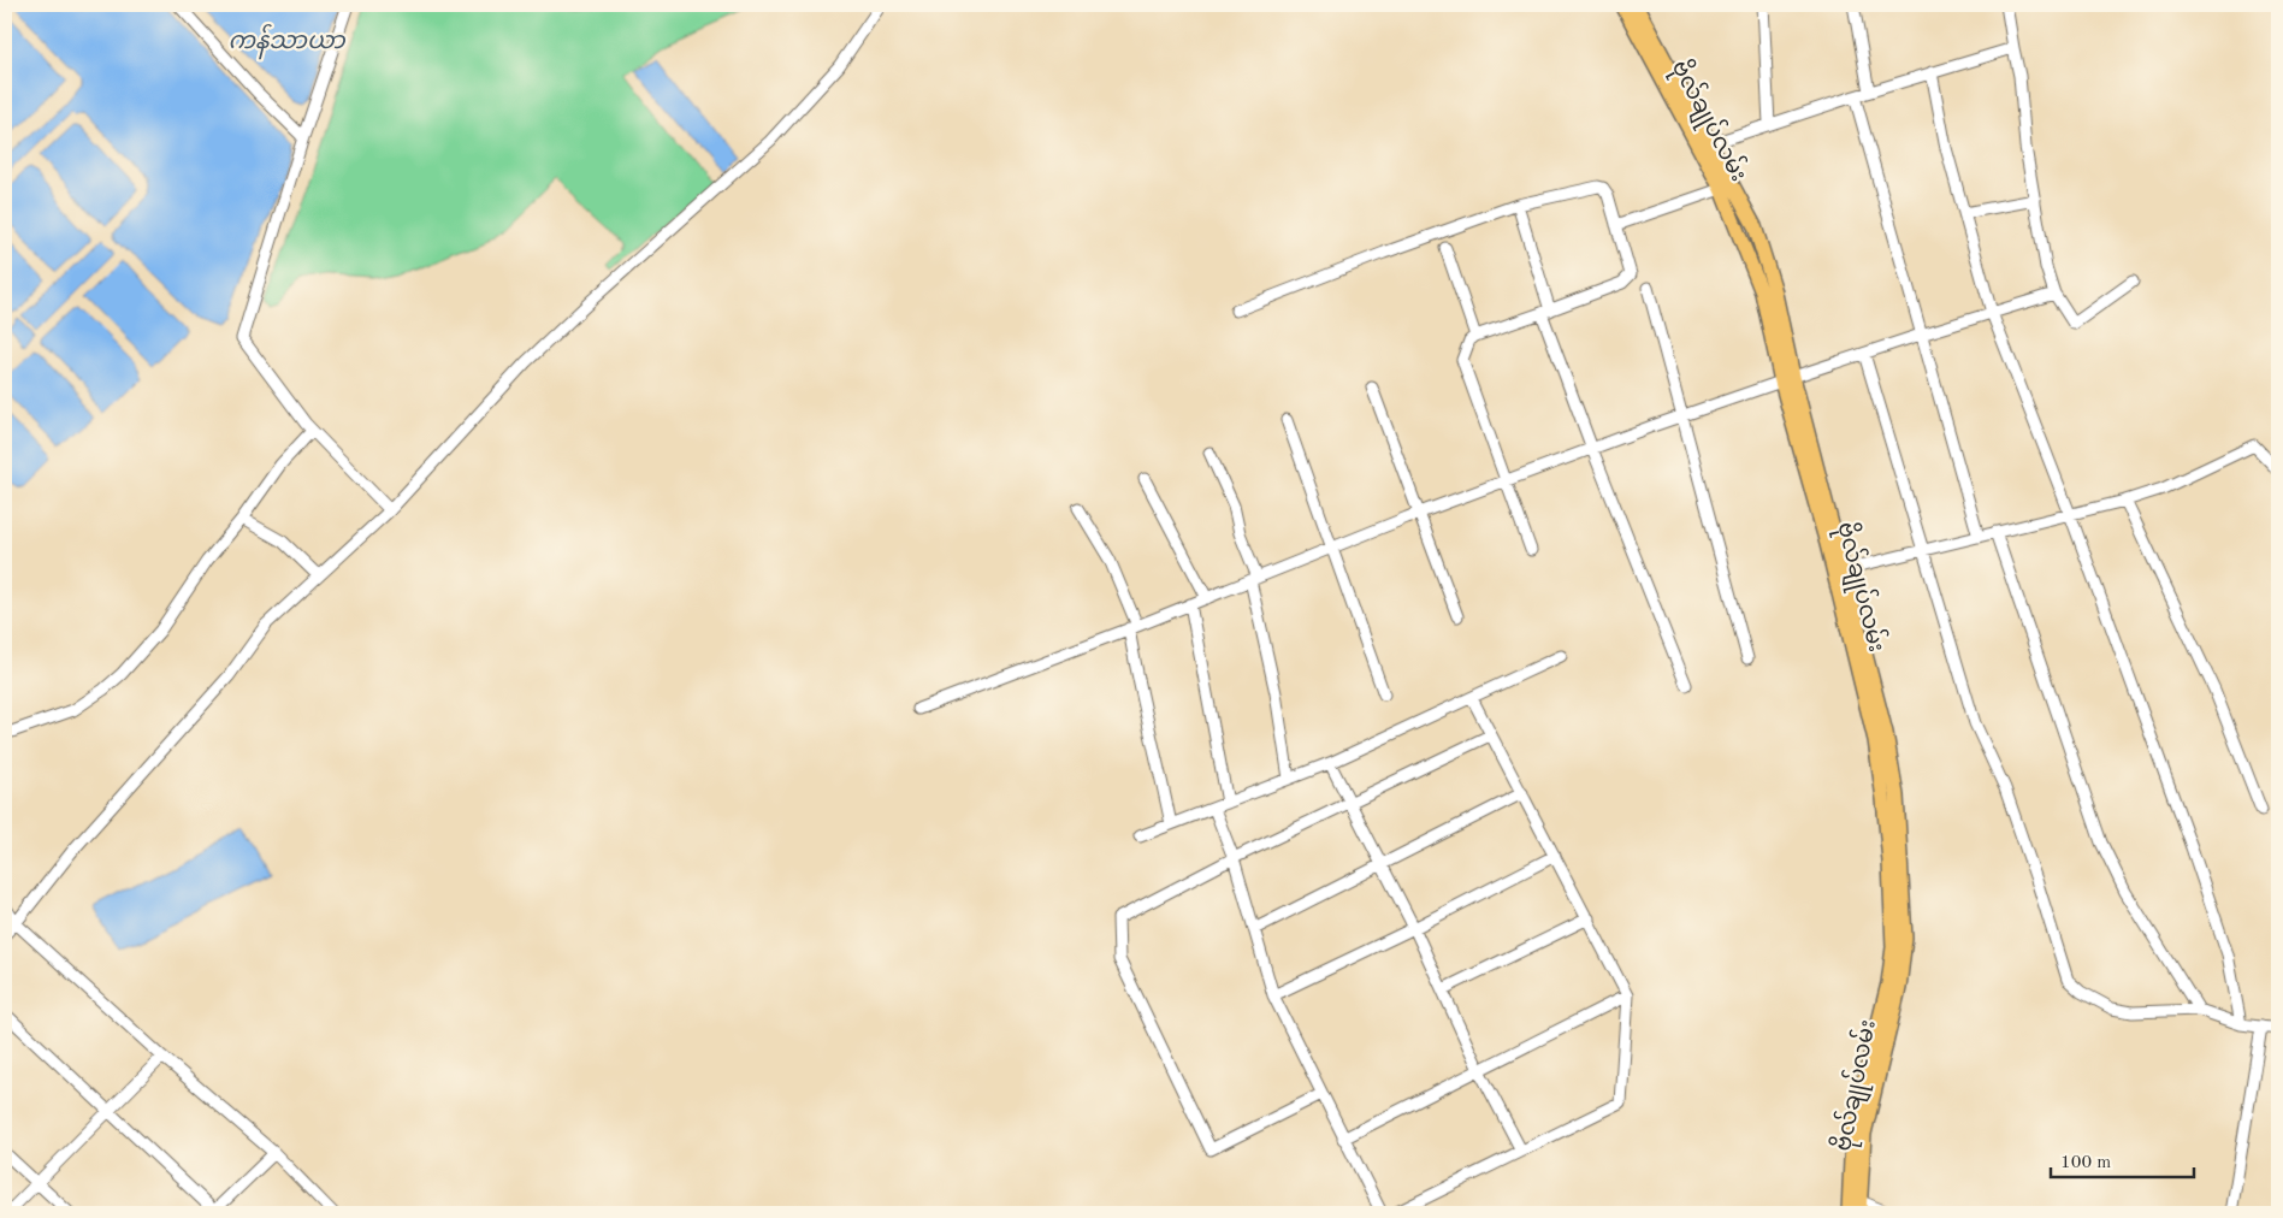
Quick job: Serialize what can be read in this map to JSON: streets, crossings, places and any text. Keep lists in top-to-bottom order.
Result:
{
  "streets": {
    "main road": ["ဗိုလ်ချုပ်လမ်း"]
  },
  "water": ["ကန်သာယာ"],
  "scale_bar": "100 m"
}
